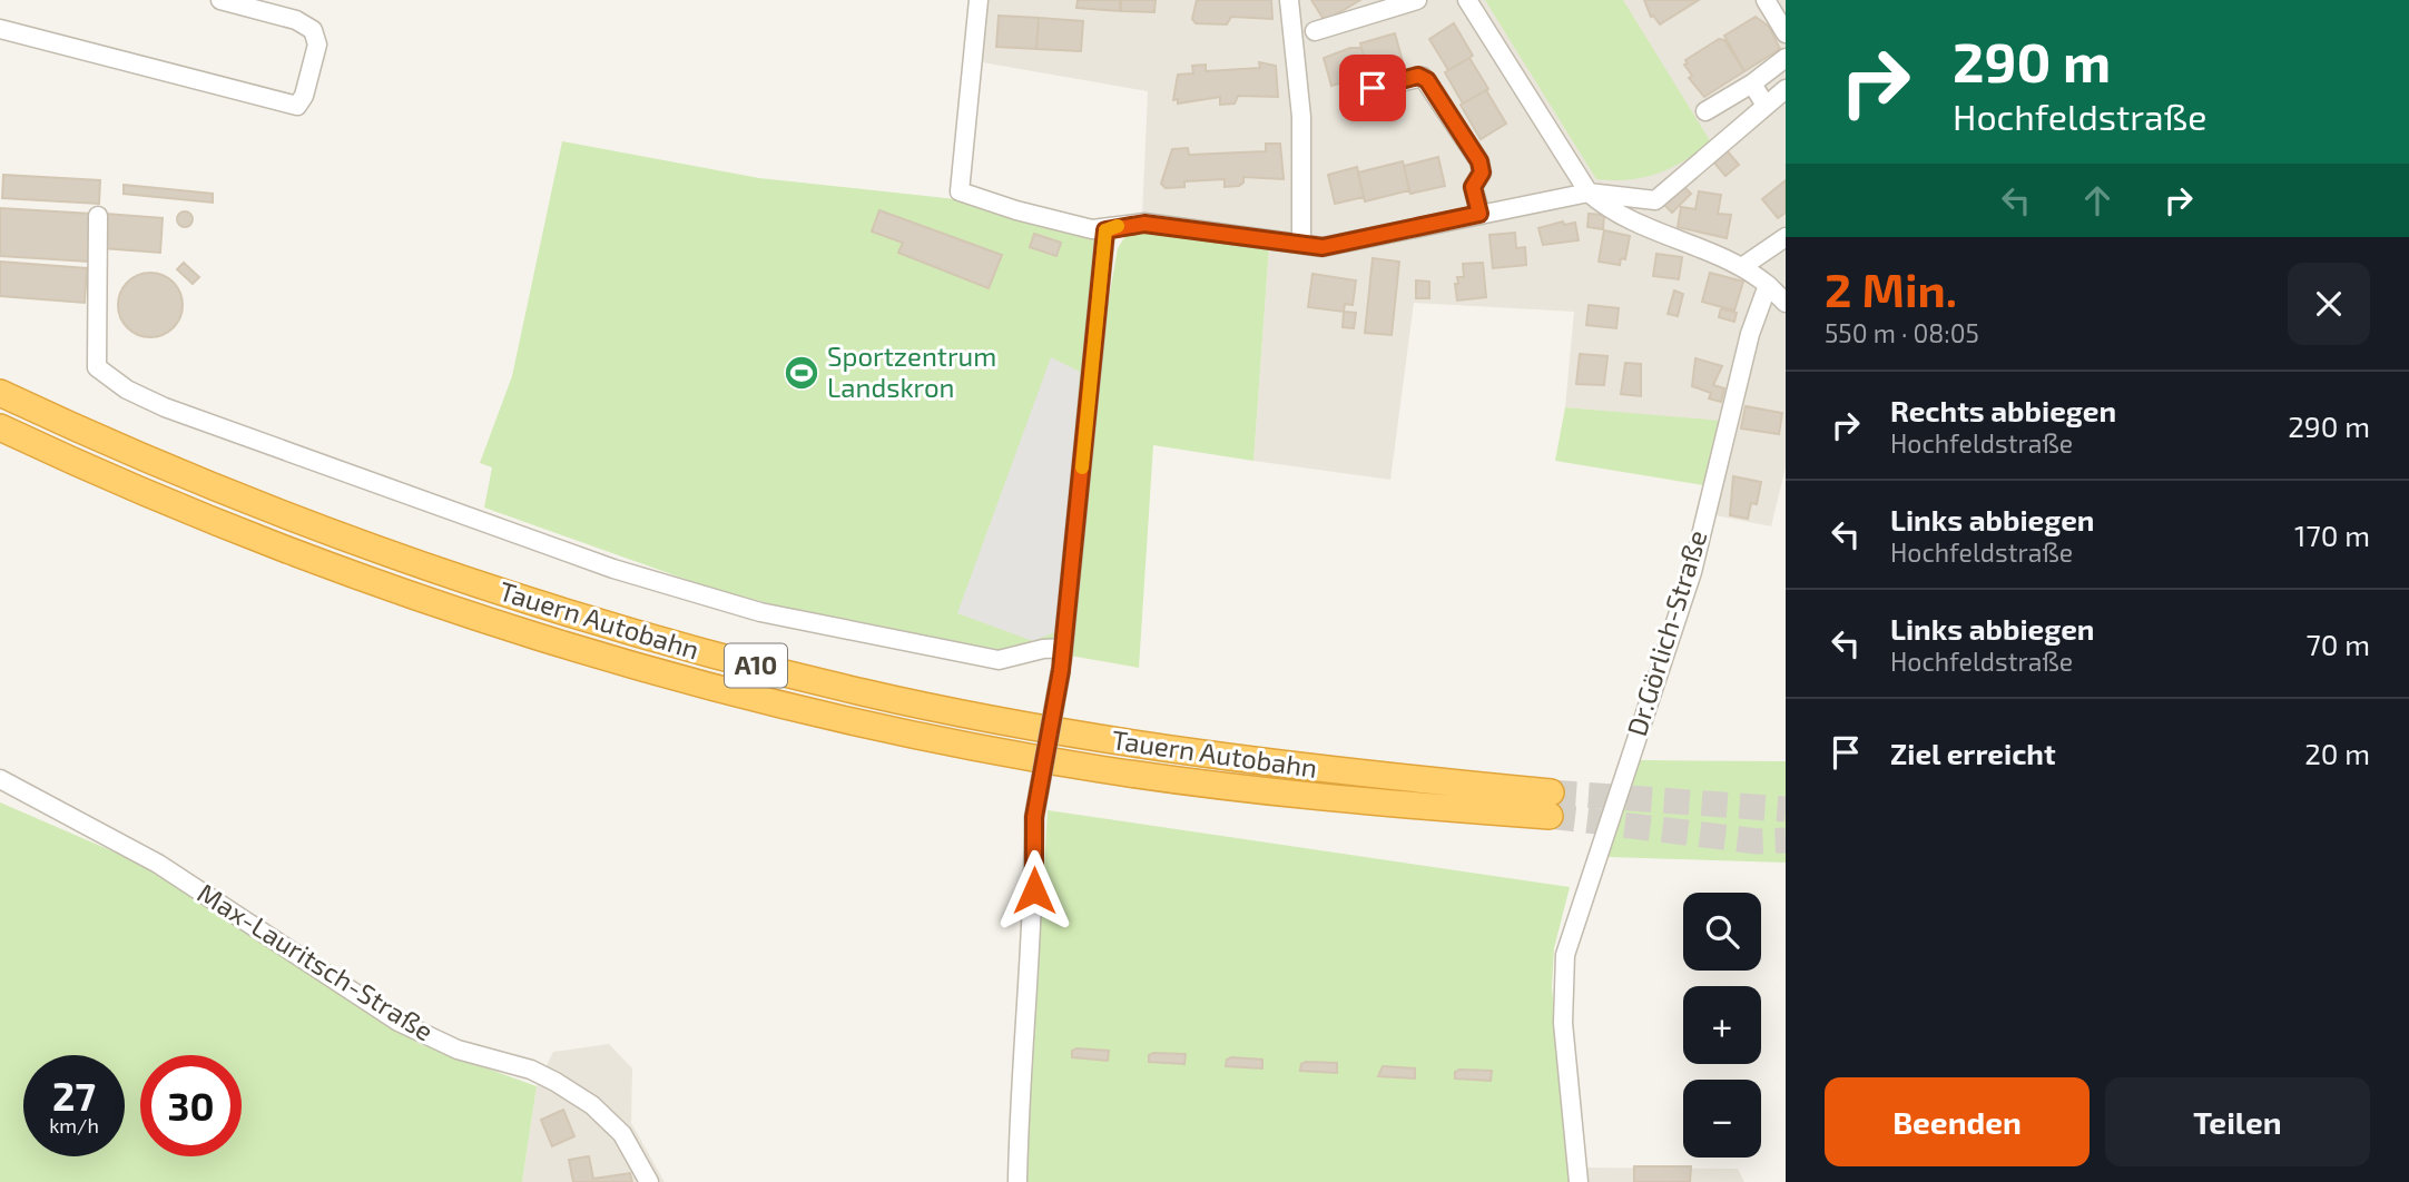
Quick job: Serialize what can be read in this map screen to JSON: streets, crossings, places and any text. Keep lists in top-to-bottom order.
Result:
{
  "streets": {
    "highway": ["Tauern Autobahn", "A10"],
    "street": ["Dr.Görlich-Straße", "Max-Lauritsch-Straße"]
  },
  "places": {
    "sports": ["Sportzentrum Landskron"]
  },
  "page": {
    "turn": ["290 m", "Hochfeldstraße"],
    "heading": ["2 Min.", "550 m · 08:05"],
    "list": [
      {
        "name": "Rechts abbiegen",
        "note": "Hochfeldstraße",
        "value": "290 m"
      },
      {
        "name": "Links abbiegen",
        "note": "Hochfeldstraße",
        "value": "170 m"
      },
      {
        "name": "Links abbiegen",
        "note": "Hochfeldstraße",
        "value": "70 m"
      },
      {
        "name": "Ziel erreicht",
        "value": "20 m"
      }
    ],
    "map_buttons": ["+", "−"],
    "speed": "27 km/h",
    "limit": "30",
    "buttons": ["Beenden", "Teilen"]
  }
}
